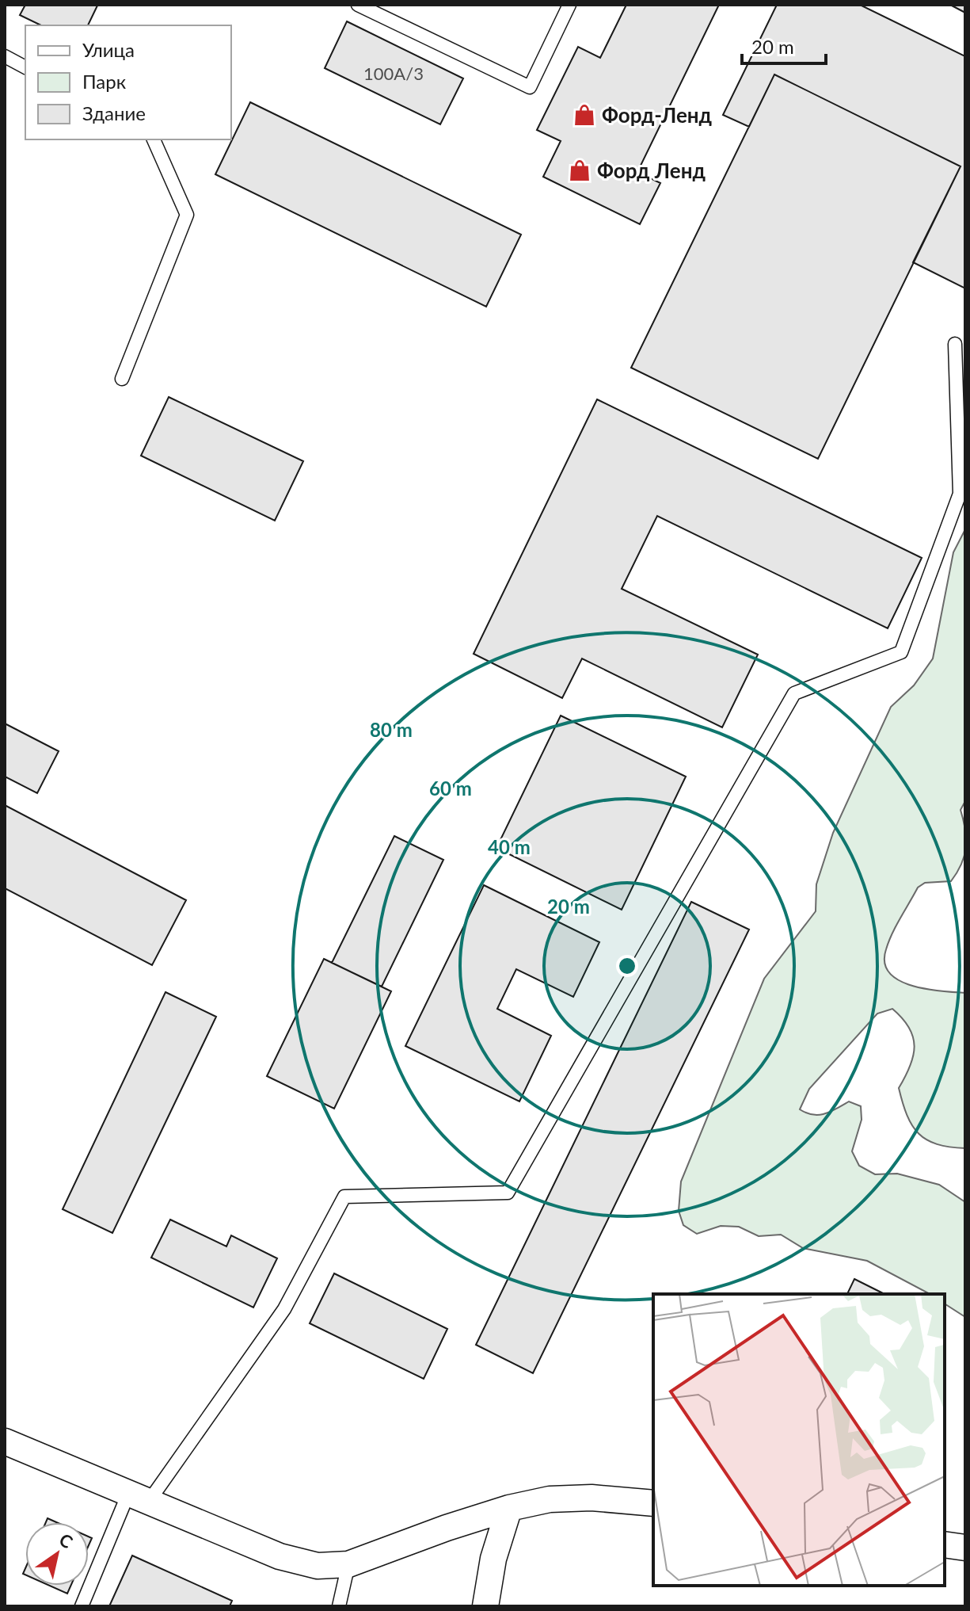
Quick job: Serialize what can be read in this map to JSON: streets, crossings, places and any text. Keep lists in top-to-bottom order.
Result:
{
  "places": {
    "shop": ["Форд-Ленд", "Форд Ленд"]
  },
  "house_numbers": ["100А/3"],
  "legend": ["Улица", "Парк", "Здание"],
  "scale_bar": "20 m",
  "north": "top right",
  "rings": [
    "80 m",
    "60 m",
    "40 m",
    "20 m"
  ]
}
